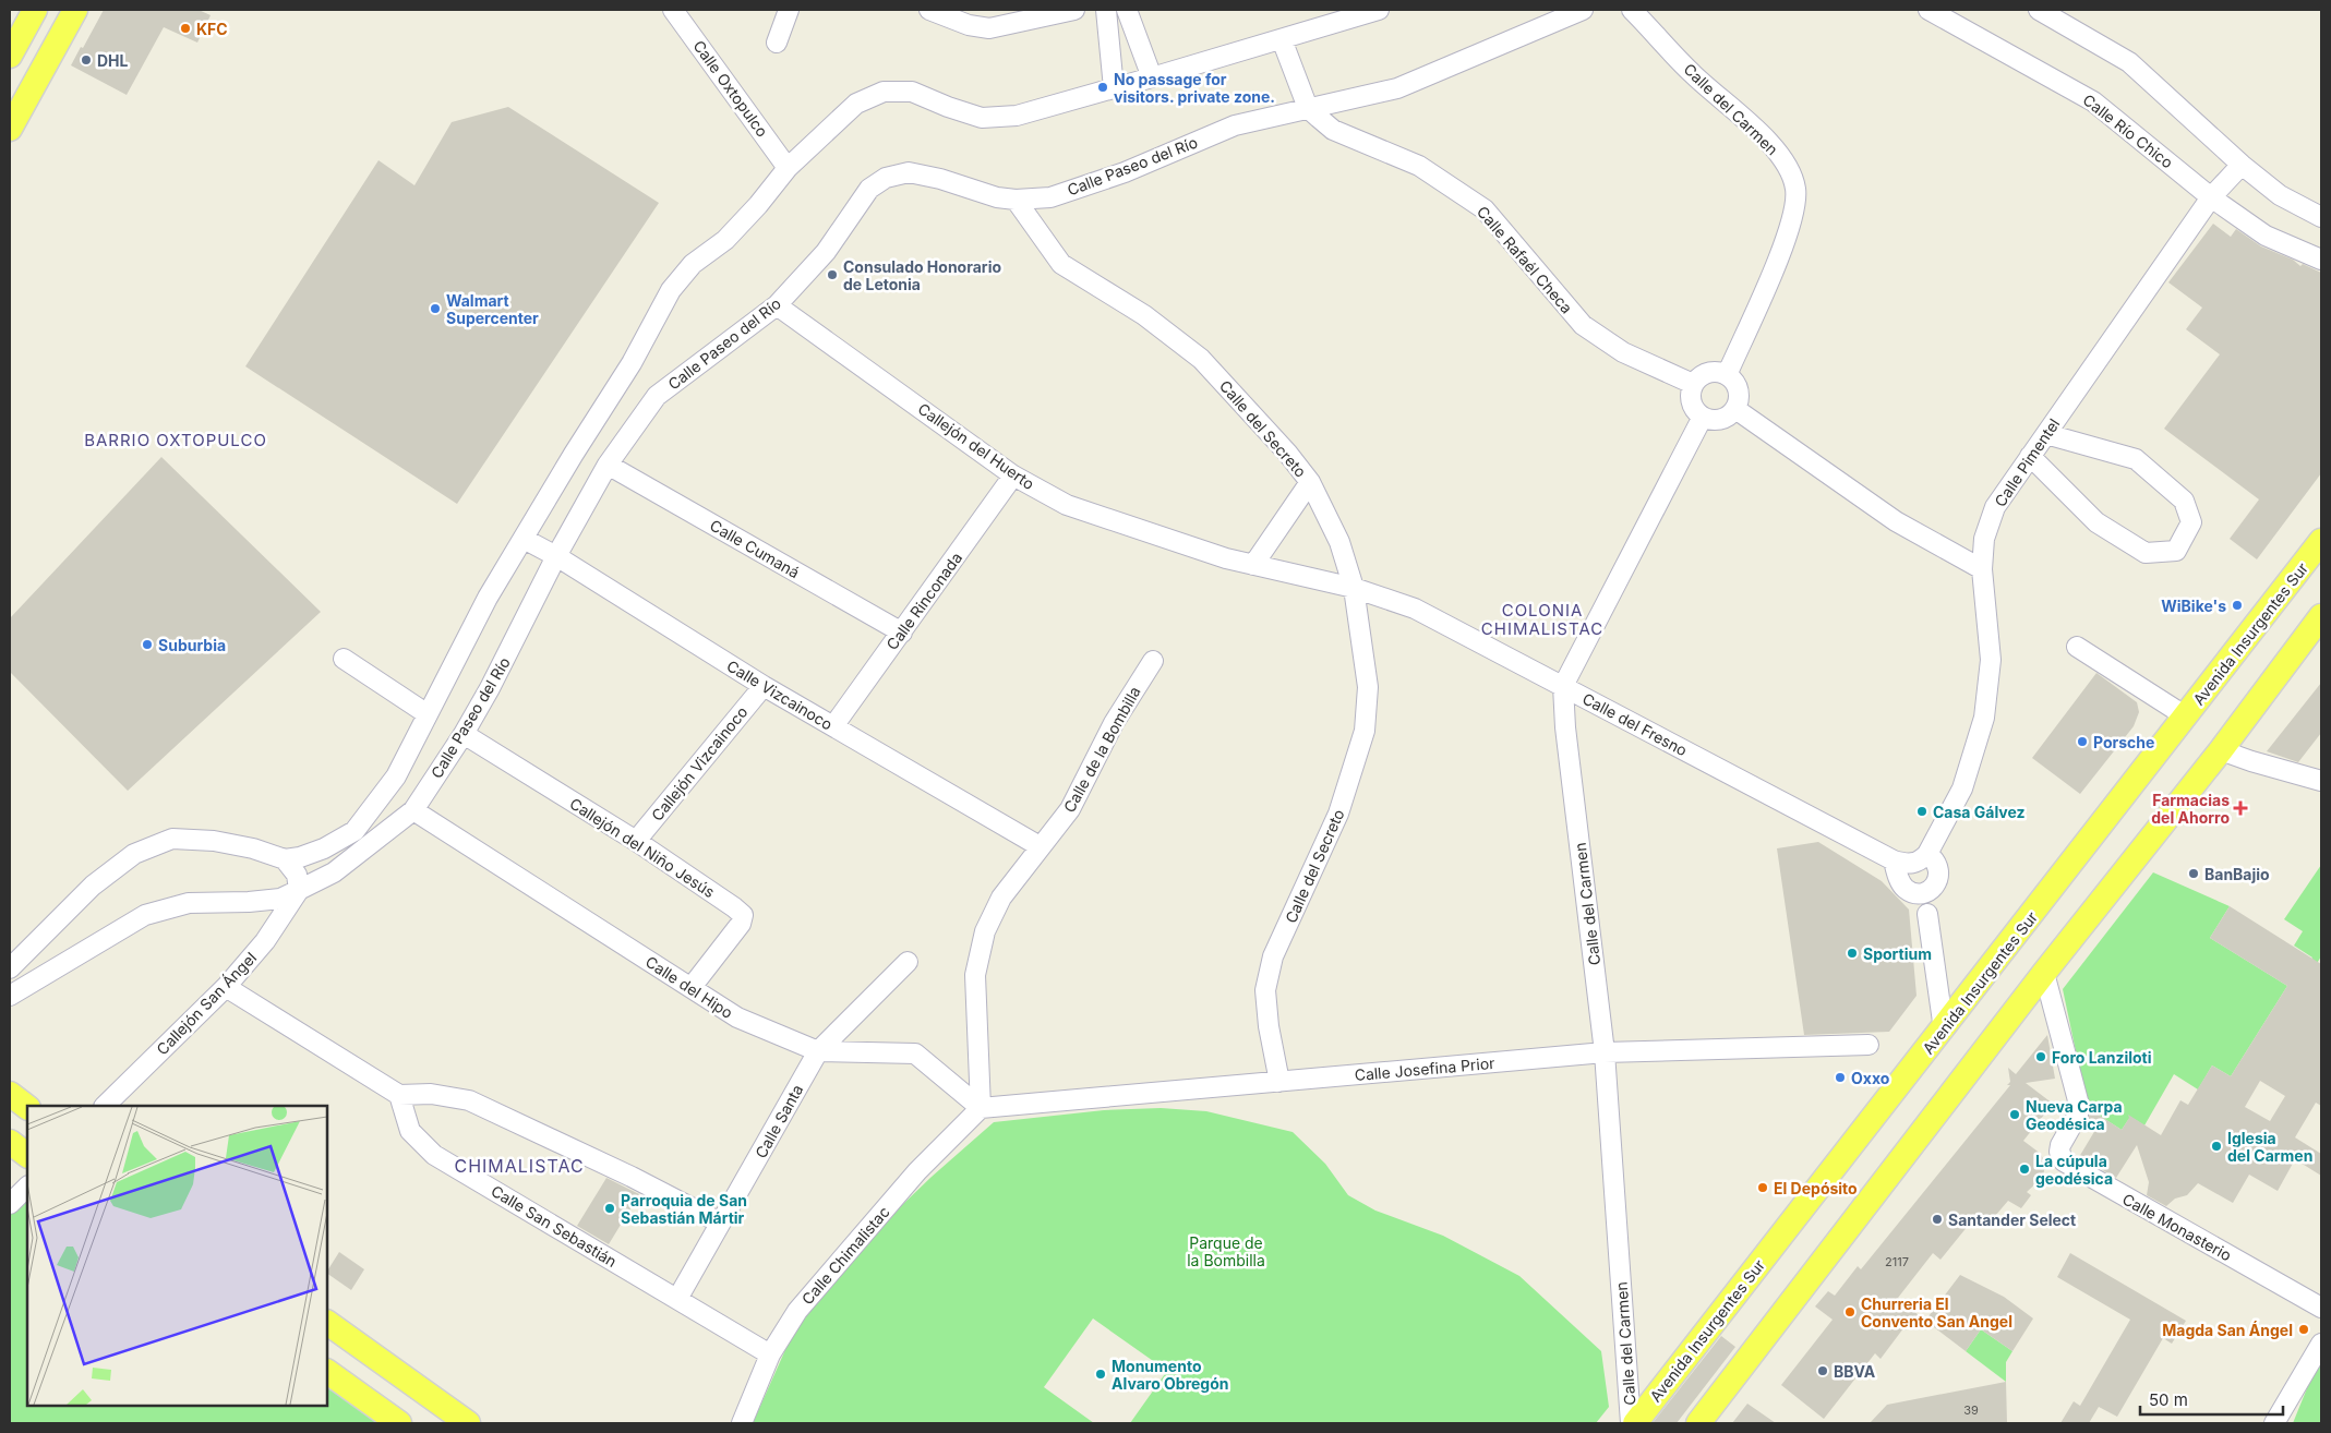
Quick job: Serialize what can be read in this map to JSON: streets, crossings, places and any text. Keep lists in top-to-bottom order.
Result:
{
  "streets": {
    "main road": ["Avenida Insurgentes Sur"],
    "street": [
      "Calle Oxtopulco",
      "Calle del Carmen",
      "Calle Río Chico",
      "Calle Paseo del Río",
      "Calle Rafaél Checa",
      "Calle del Secreto",
      "Callejón del Huerto",
      "Calle Pimentel",
      "Calle Cumaná",
      "Calle Rinconada",
      "Calle Vizcainoco",
      "Calle del Fresno",
      "Calle de la Bombilla",
      "Callejón Vizcainoco",
      "Callejón del Niño Jesús",
      "Calle del Hipo",
      "Callejón San Ángel",
      "Calle Josefina Prior",
      "Calle Santa",
      "Calle San Sebastián",
      "Calle Monasterio",
      "Calle Chimalistac"
    ]
  },
  "crossings": [
    ["Calle del Carmen", "Calle Rafaél Checa"],
    ["Calle del Carmen", "Calle del Fresno"],
    ["Calle del Carmen", "Calle Josefina Prior"],
    ["Calle Río Chico", "Calle Pimentel"],
    ["Calle Paseo del Río", "Calle Rafaél Checa"],
    ["Calle Paseo del Río", "Calle del Secreto"],
    ["Calle Paseo del Río", "Callejón del Huerto"],
    ["Calle Paseo del Río", "Calle Cumaná"],
    ["Calle Paseo del Río", "Calle Vizcainoco"],
    ["Calle Paseo del Río", "Callejón del Niño Jesús"],
    ["Calle Paseo del Río", "Calle del Hipo"],
    ["Calle Paseo del Río", "Callejón San Ángel"],
    ["Calle del Secreto", "Callejón del Huerto"],
    ["Calle del Secreto", "Calle del Fresno"],
    ["Calle del Secreto", "Calle Josefina Prior"],
    ["Callejón del Huerto", "Calle Rinconada"],
    ["Callejón del Huerto", "Calle del Fresno"],
    ["Calle Pimentel", "Calle del Fresno"],
    ["Calle Cumaná", "Calle Rinconada"],
    ["Calle Rinconada", "Calle Vizcainoco"],
    ["Calle Vizcainoco", "Calle de la Bombilla"],
    ["Calle Vizcainoco", "Callejón Vizcainoco"],
    ["Calle de la Bombilla", "Calle del Hipo"],
    ["Calle de la Bombilla", "Calle Josefina Prior"],
    ["Calle de la Bombilla", "Calle Chimalistac"],
    ["Callejón Vizcainoco", "Callejón del Niño Jesús"],
    ["Callejón del Niño Jesús", "Calle del Hipo"],
    ["Calle del Hipo", "Calle Josefina Prior"],
    ["Calle del Hipo", "Calle Santa"],
    ["Calle del Hipo", "Calle Chimalistac"],
    ["Calle Josefina Prior", "Calle Chimalistac"],
    ["Calle Santa", "Calle San Sebastián"],
    ["Calle San Sebastián", "Calle Chimalistac"]
  ],
  "districts": ["BARRIO OXTOPULCO", "COLONIA CHIMALISTAC", "CHIMALISTAC"],
  "parks": ["Parque de la Bombilla"],
  "places": {
    "other": [
      "KFC",
      "DHL",
      "No passage for visitors. private zone.",
      "Consulado Honorario de Letonia",
      "Walmart Supercenter",
      "WiBike's",
      "Suburbia",
      "Porsche",
      "Casa Gálvez",
      "BanBajio",
      "Sportium",
      "Foro Lanziloti",
      "Oxxo",
      "Nueva Carpa Geodésica",
      "Iglesia del Carmen",
      "La cúpula geodésica",
      "El Depósito",
      "Parroquia de San Sebastián Mártir",
      "Santander Select",
      "Churreria El Convento San Angel",
      "Magda San Ángel",
      "BBVA",
      "Monumento Alvaro Obregón"
    ],
    "health": ["Farmacias del Ahorro"]
  },
  "house_numbers": ["2117", "39"],
  "scale_bar": "50 m"
}
